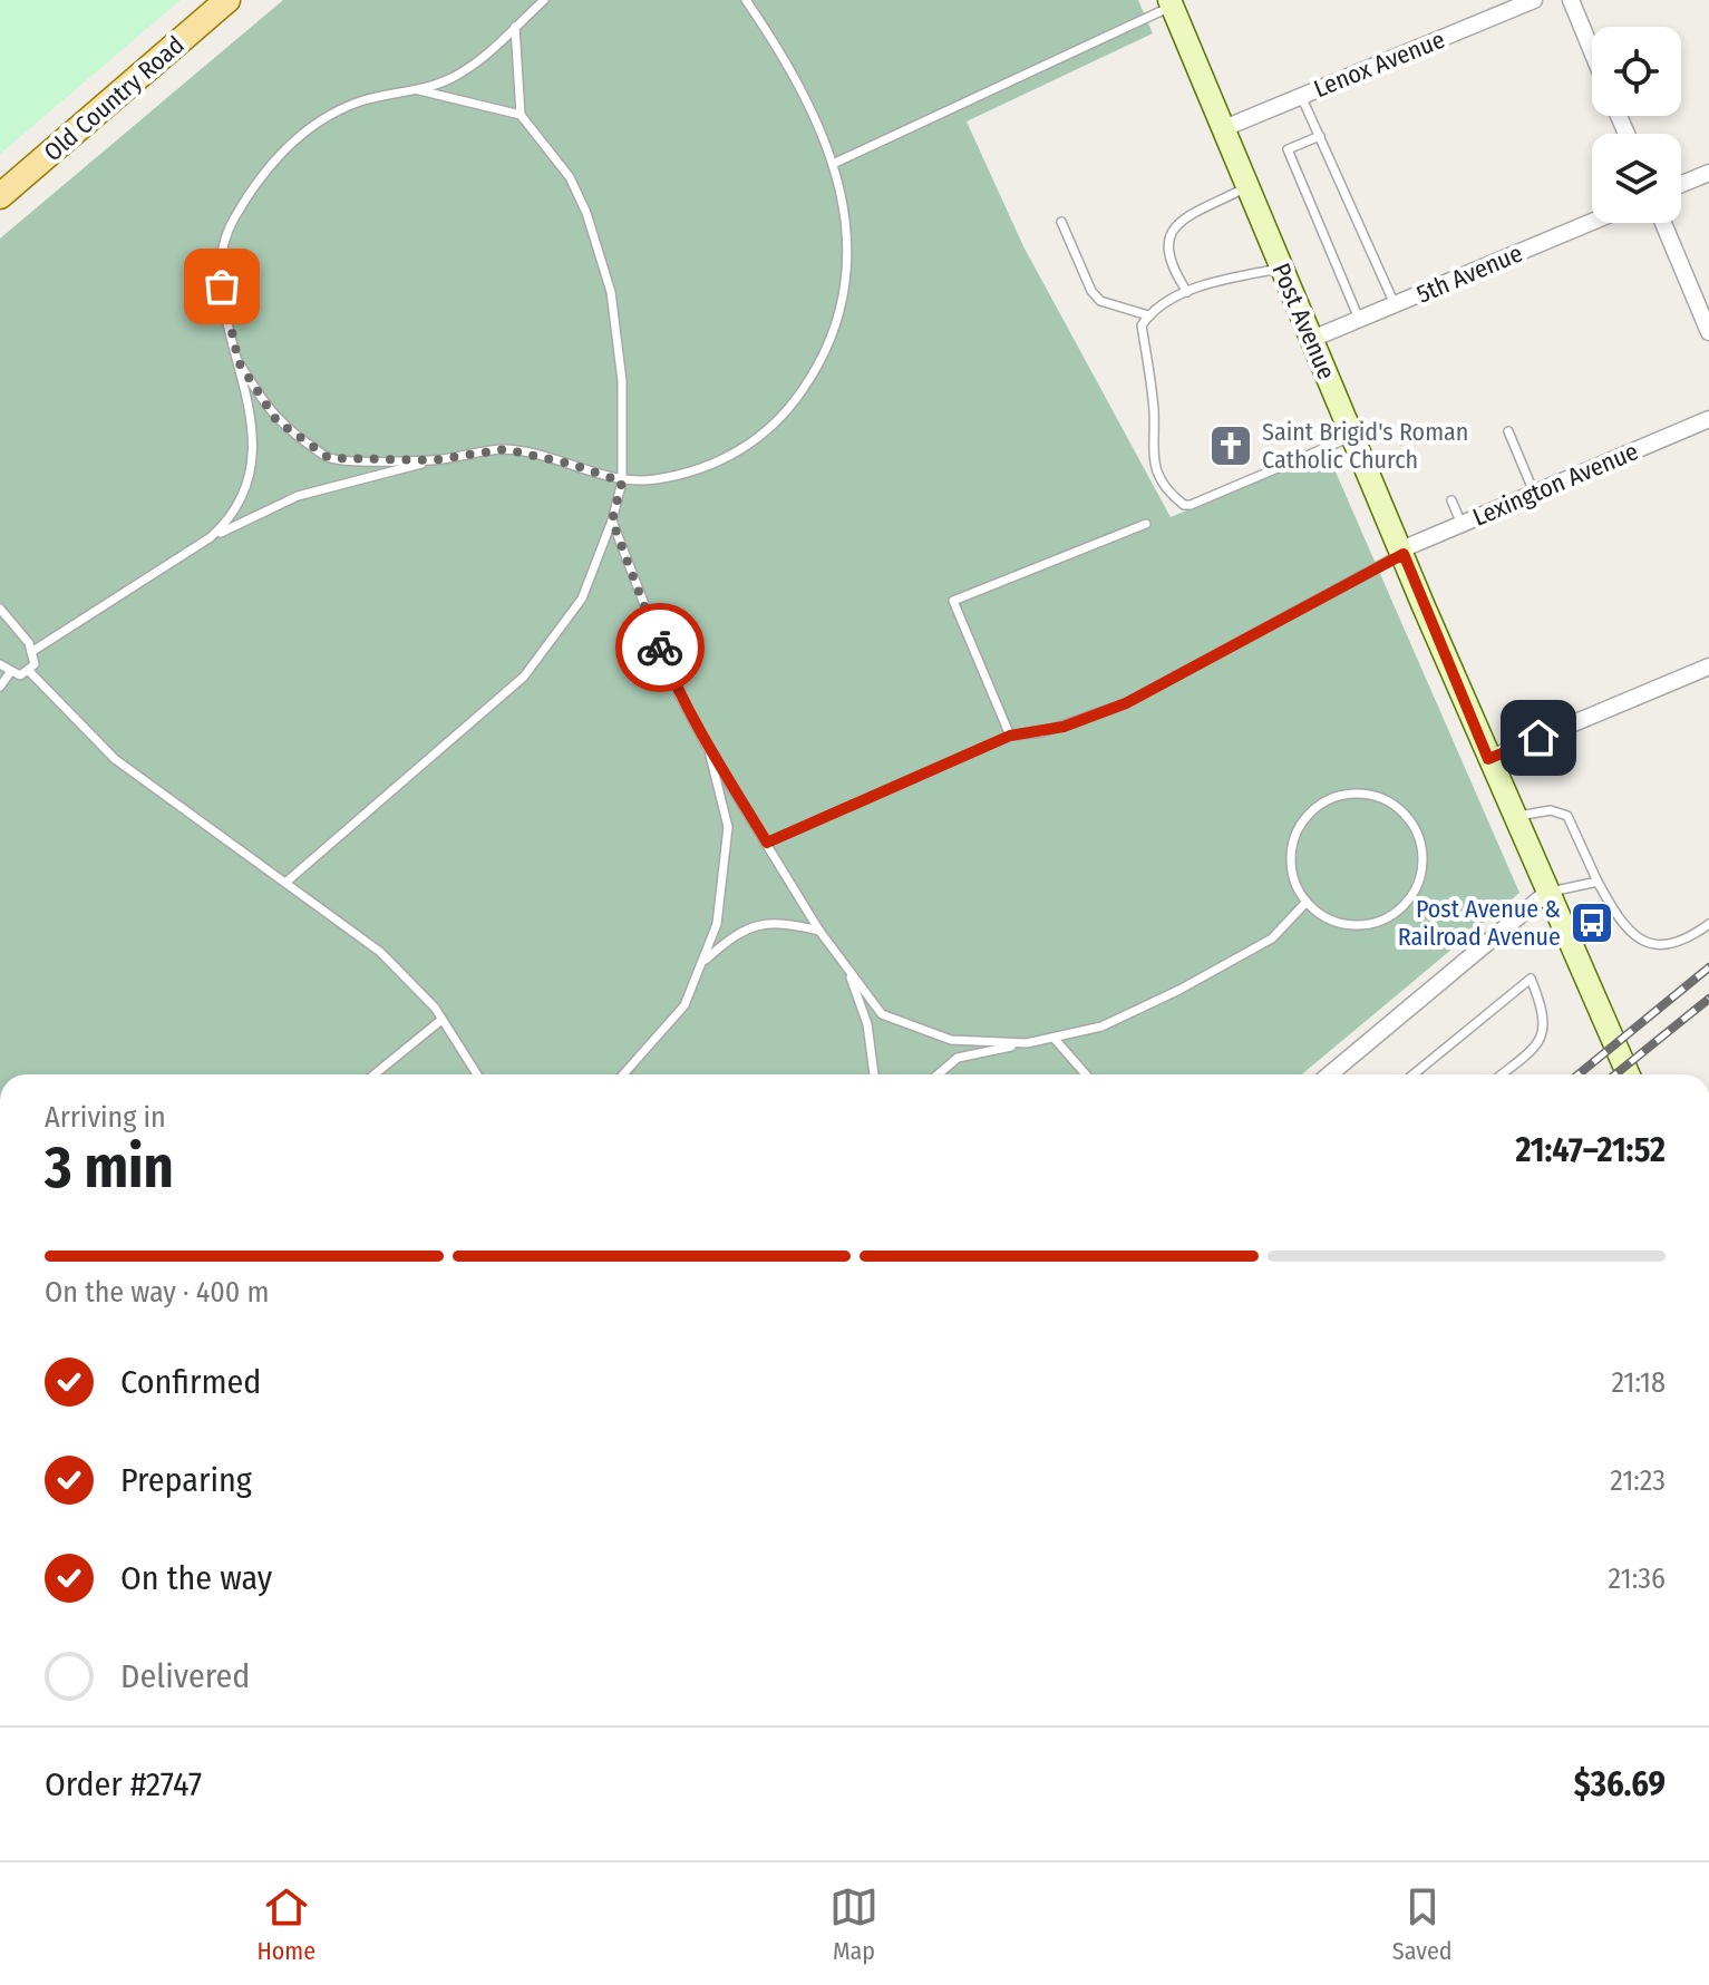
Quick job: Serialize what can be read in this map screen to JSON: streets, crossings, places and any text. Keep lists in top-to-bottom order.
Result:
{
  "streets": {
    "main road": ["Old Country Road", "Post Avenue"],
    "street": ["Lenox Avenue", "5th Avenue", "Lexington Avenue"]
  },
  "crossings": [
    ["Lenox Avenue", "Post Avenue"],
    ["5th Avenue", "Post Avenue"],
    ["Post Avenue", "Lexington Avenue"]
  ],
  "places": {
    "church": ["Saint Brigid's Roman Catholic Church"],
    "bus stop": ["Post Avenue & Railroad Avenue"]
  },
  "page": {
    "heading": ["3 min", "Arriving in", "21:47–21:52"],
    "panel": ["Order #2747", "$36.69"],
    "bar": "On the way · 400 m",
    "list": [
      ["Confirmed", "21:18"],
      ["Preparing", "21:23"],
      ["On the way", "21:36"],
      "Delivered"
    ],
    "tabs": ["Home", "Map", "Saved"]
  }
}
